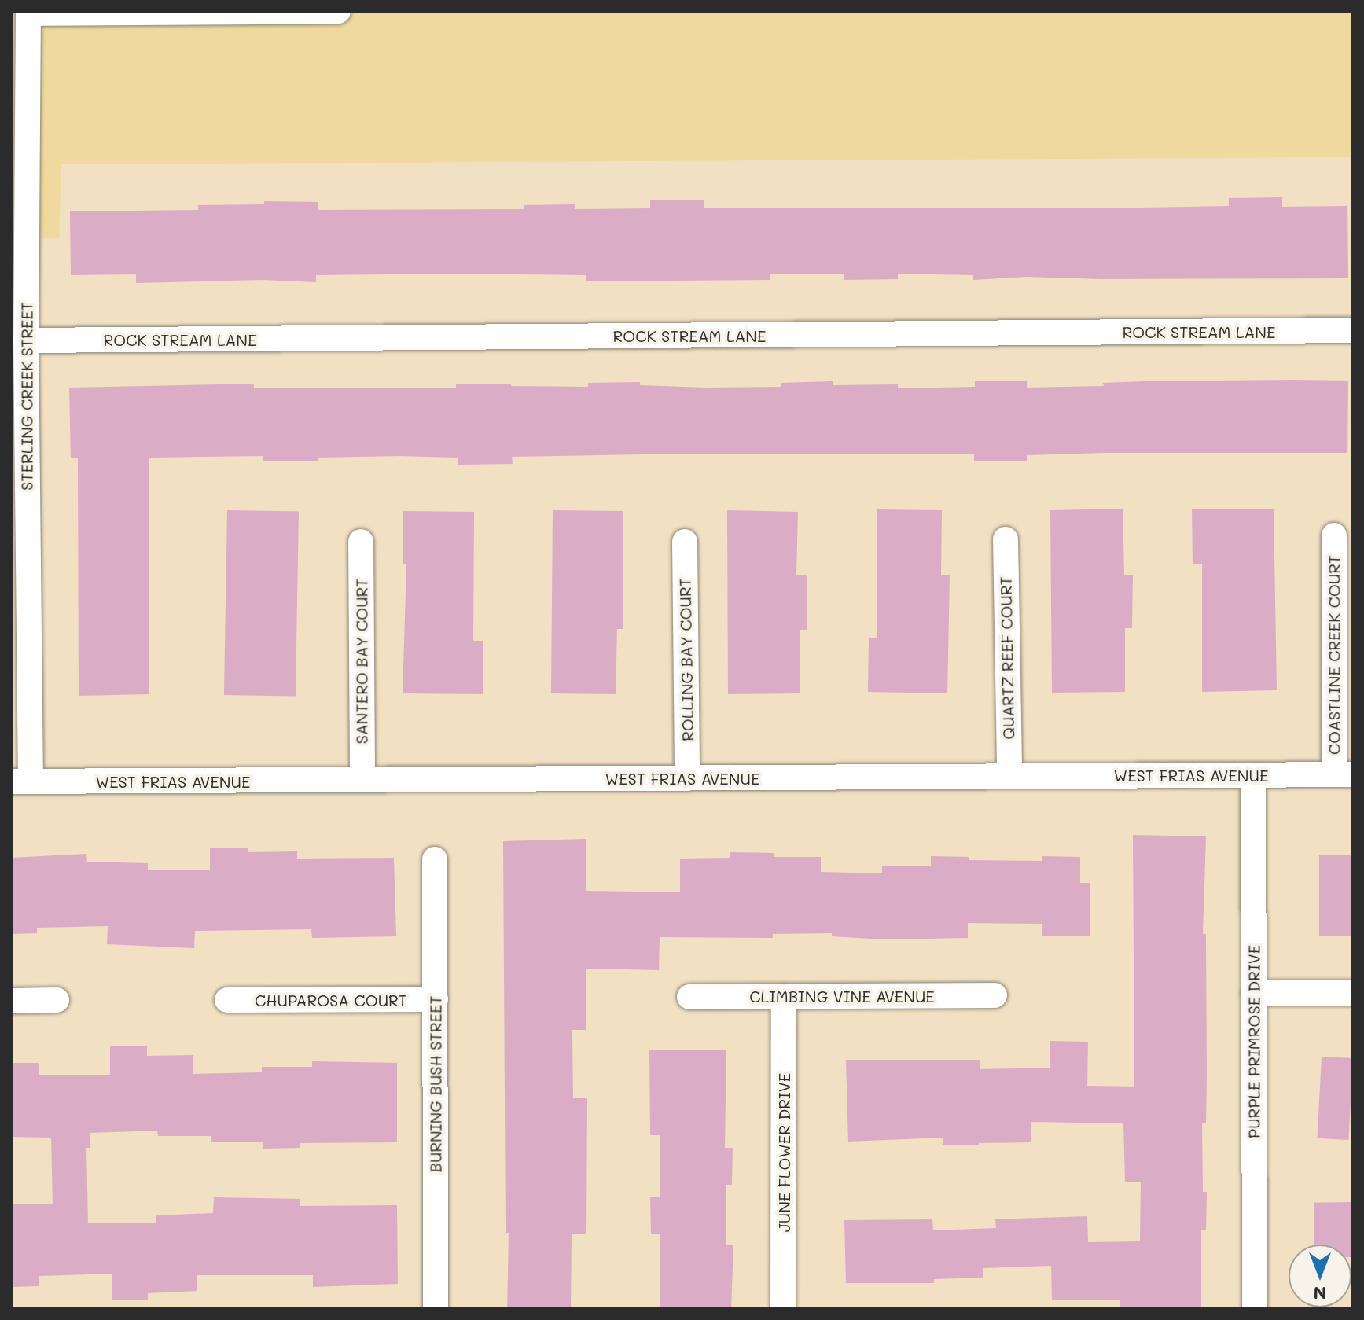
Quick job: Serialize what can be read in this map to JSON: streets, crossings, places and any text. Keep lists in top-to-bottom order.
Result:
{
  "streets": {
    "street": [
      "ROCK STREAM LANE",
      "STERLING CREEK STREET",
      "COASTLINE CREEK COURT",
      "QUARTZ REEF COURT",
      "ROLLING BAY COURT",
      "SANTERO BAY COURT",
      "WEST FRIAS AVENUE",
      "CLIMBING VINE AVENUE",
      "CHUPAROSA COURT",
      "PURPLE PRIMROSE DRIVE",
      "BURNING BUSH STREET",
      "JUNE FLOWER DRIVE"
    ]
  },
  "crossings": [
    ["ROCK STREAM LANE", "STERLING CREEK STREET"],
    ["STERLING CREEK STREET", "WEST FRIAS AVENUE"],
    ["COASTLINE CREEK COURT", "WEST FRIAS AVENUE"],
    ["QUARTZ REEF COURT", "WEST FRIAS AVENUE"],
    ["ROLLING BAY COURT", "WEST FRIAS AVENUE"],
    ["SANTERO BAY COURT", "WEST FRIAS AVENUE"],
    ["WEST FRIAS AVENUE", "PURPLE PRIMROSE DRIVE"],
    ["CLIMBING VINE AVENUE", "JUNE FLOWER DRIVE"],
    ["CHUPAROSA COURT", "BURNING BUSH STREET"]
  ],
  "north": "bottom"
}
